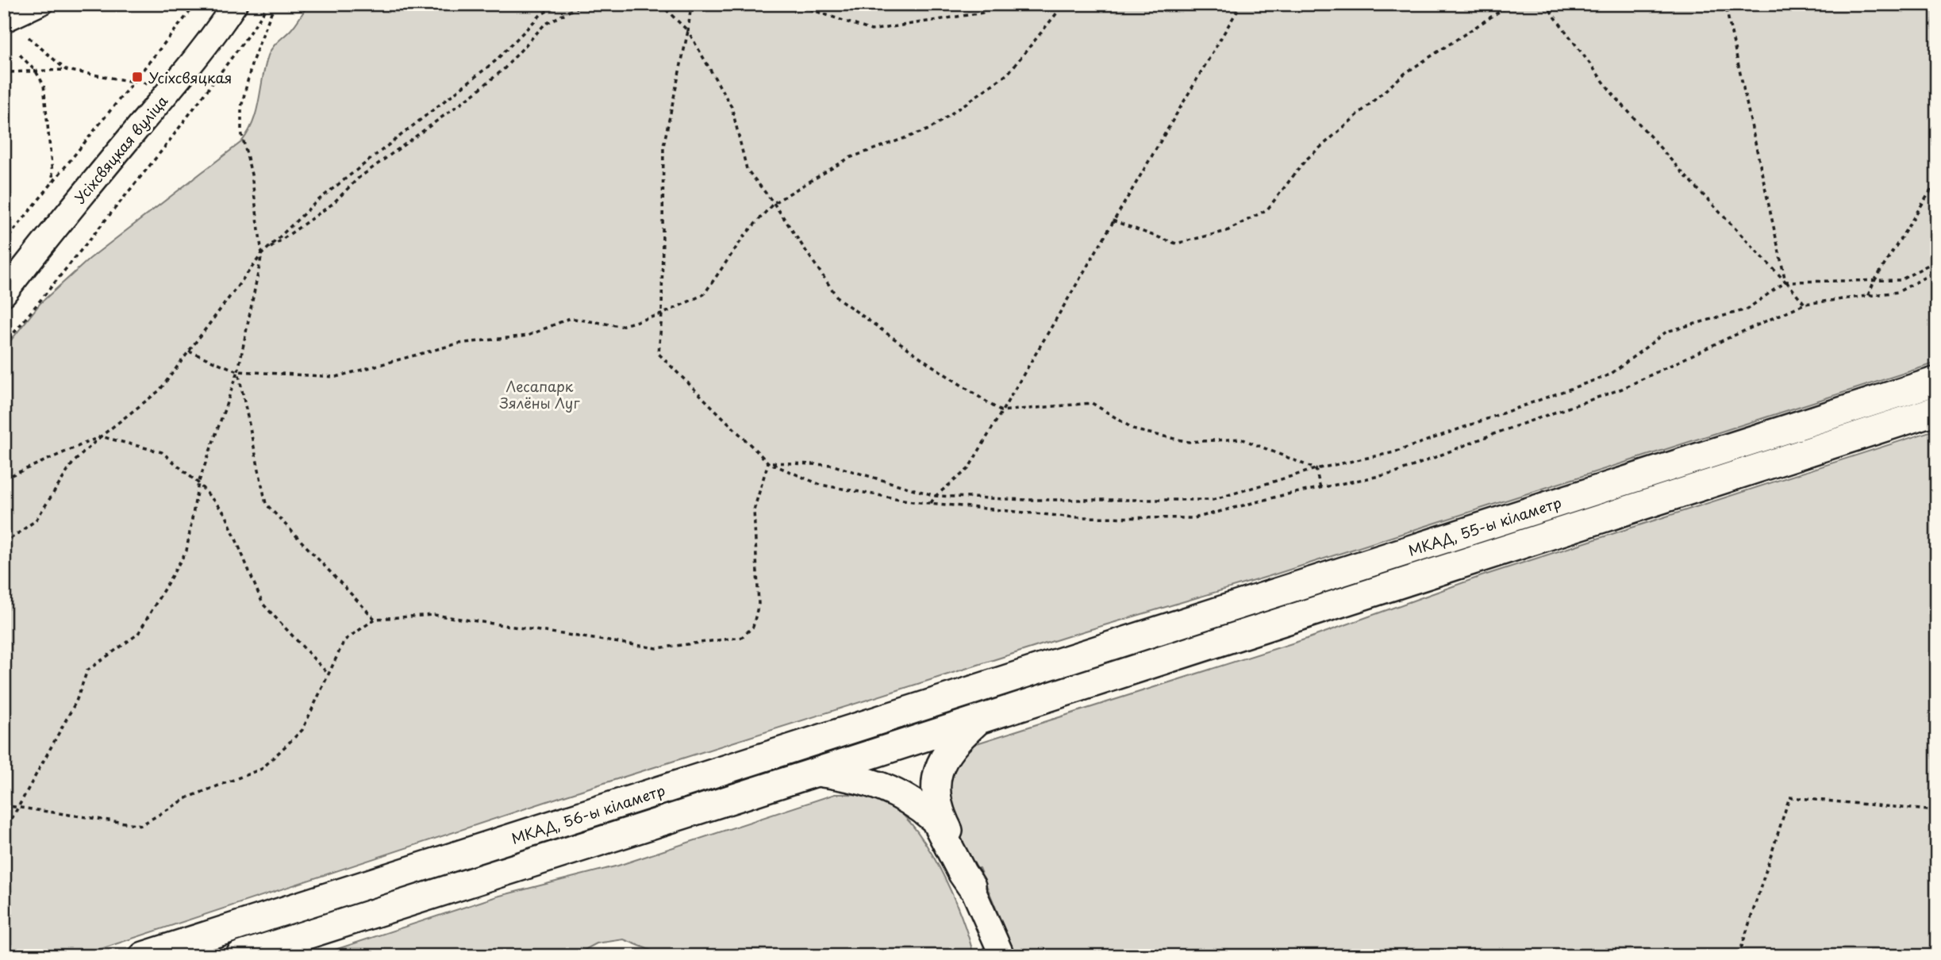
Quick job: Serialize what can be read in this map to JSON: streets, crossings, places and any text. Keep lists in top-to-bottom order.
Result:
{
  "streets": {
    "highway": ["МКАД, 55-ы кіламетр", "МКАД, 56-ы кіламетр"],
    "main road": ["Усіхсвяцкая вуліца"]
  },
  "crossings": [
    ["МКАД, 55-ы кіламетр", "МКАД, 56-ы кіламетр"]
  ],
  "parks": ["Лесапарк Зялёны Луг"],
  "places": {
    "transit": ["Усіхсвяцкая"]
  }
}
